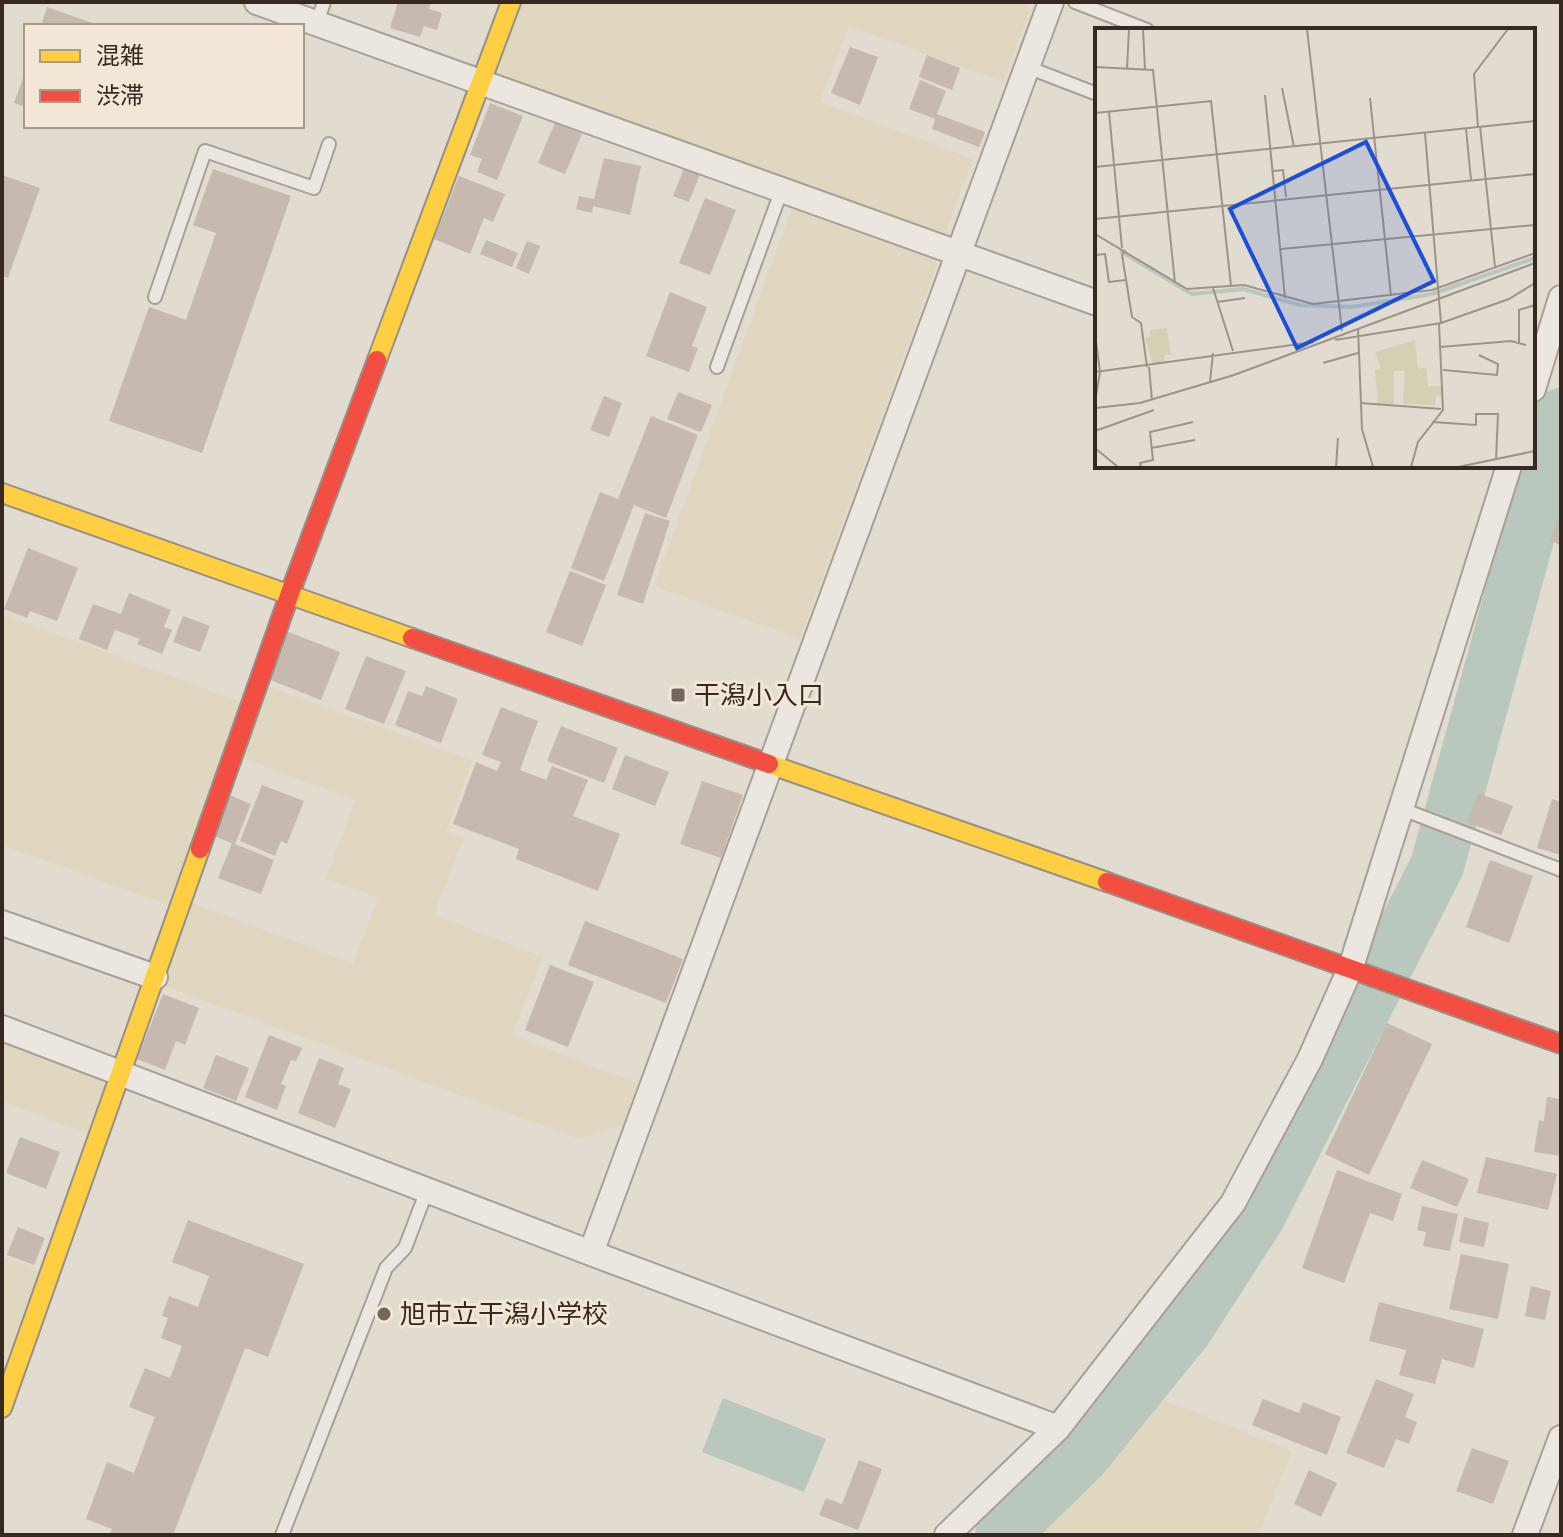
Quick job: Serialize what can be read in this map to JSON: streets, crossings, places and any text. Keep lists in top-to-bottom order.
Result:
{
  "places": {
    "transit": ["干潟小入口"],
    "other": ["旭市立干潟小学校"]
  },
  "legend": ["混雑", "渋滞"]
}
